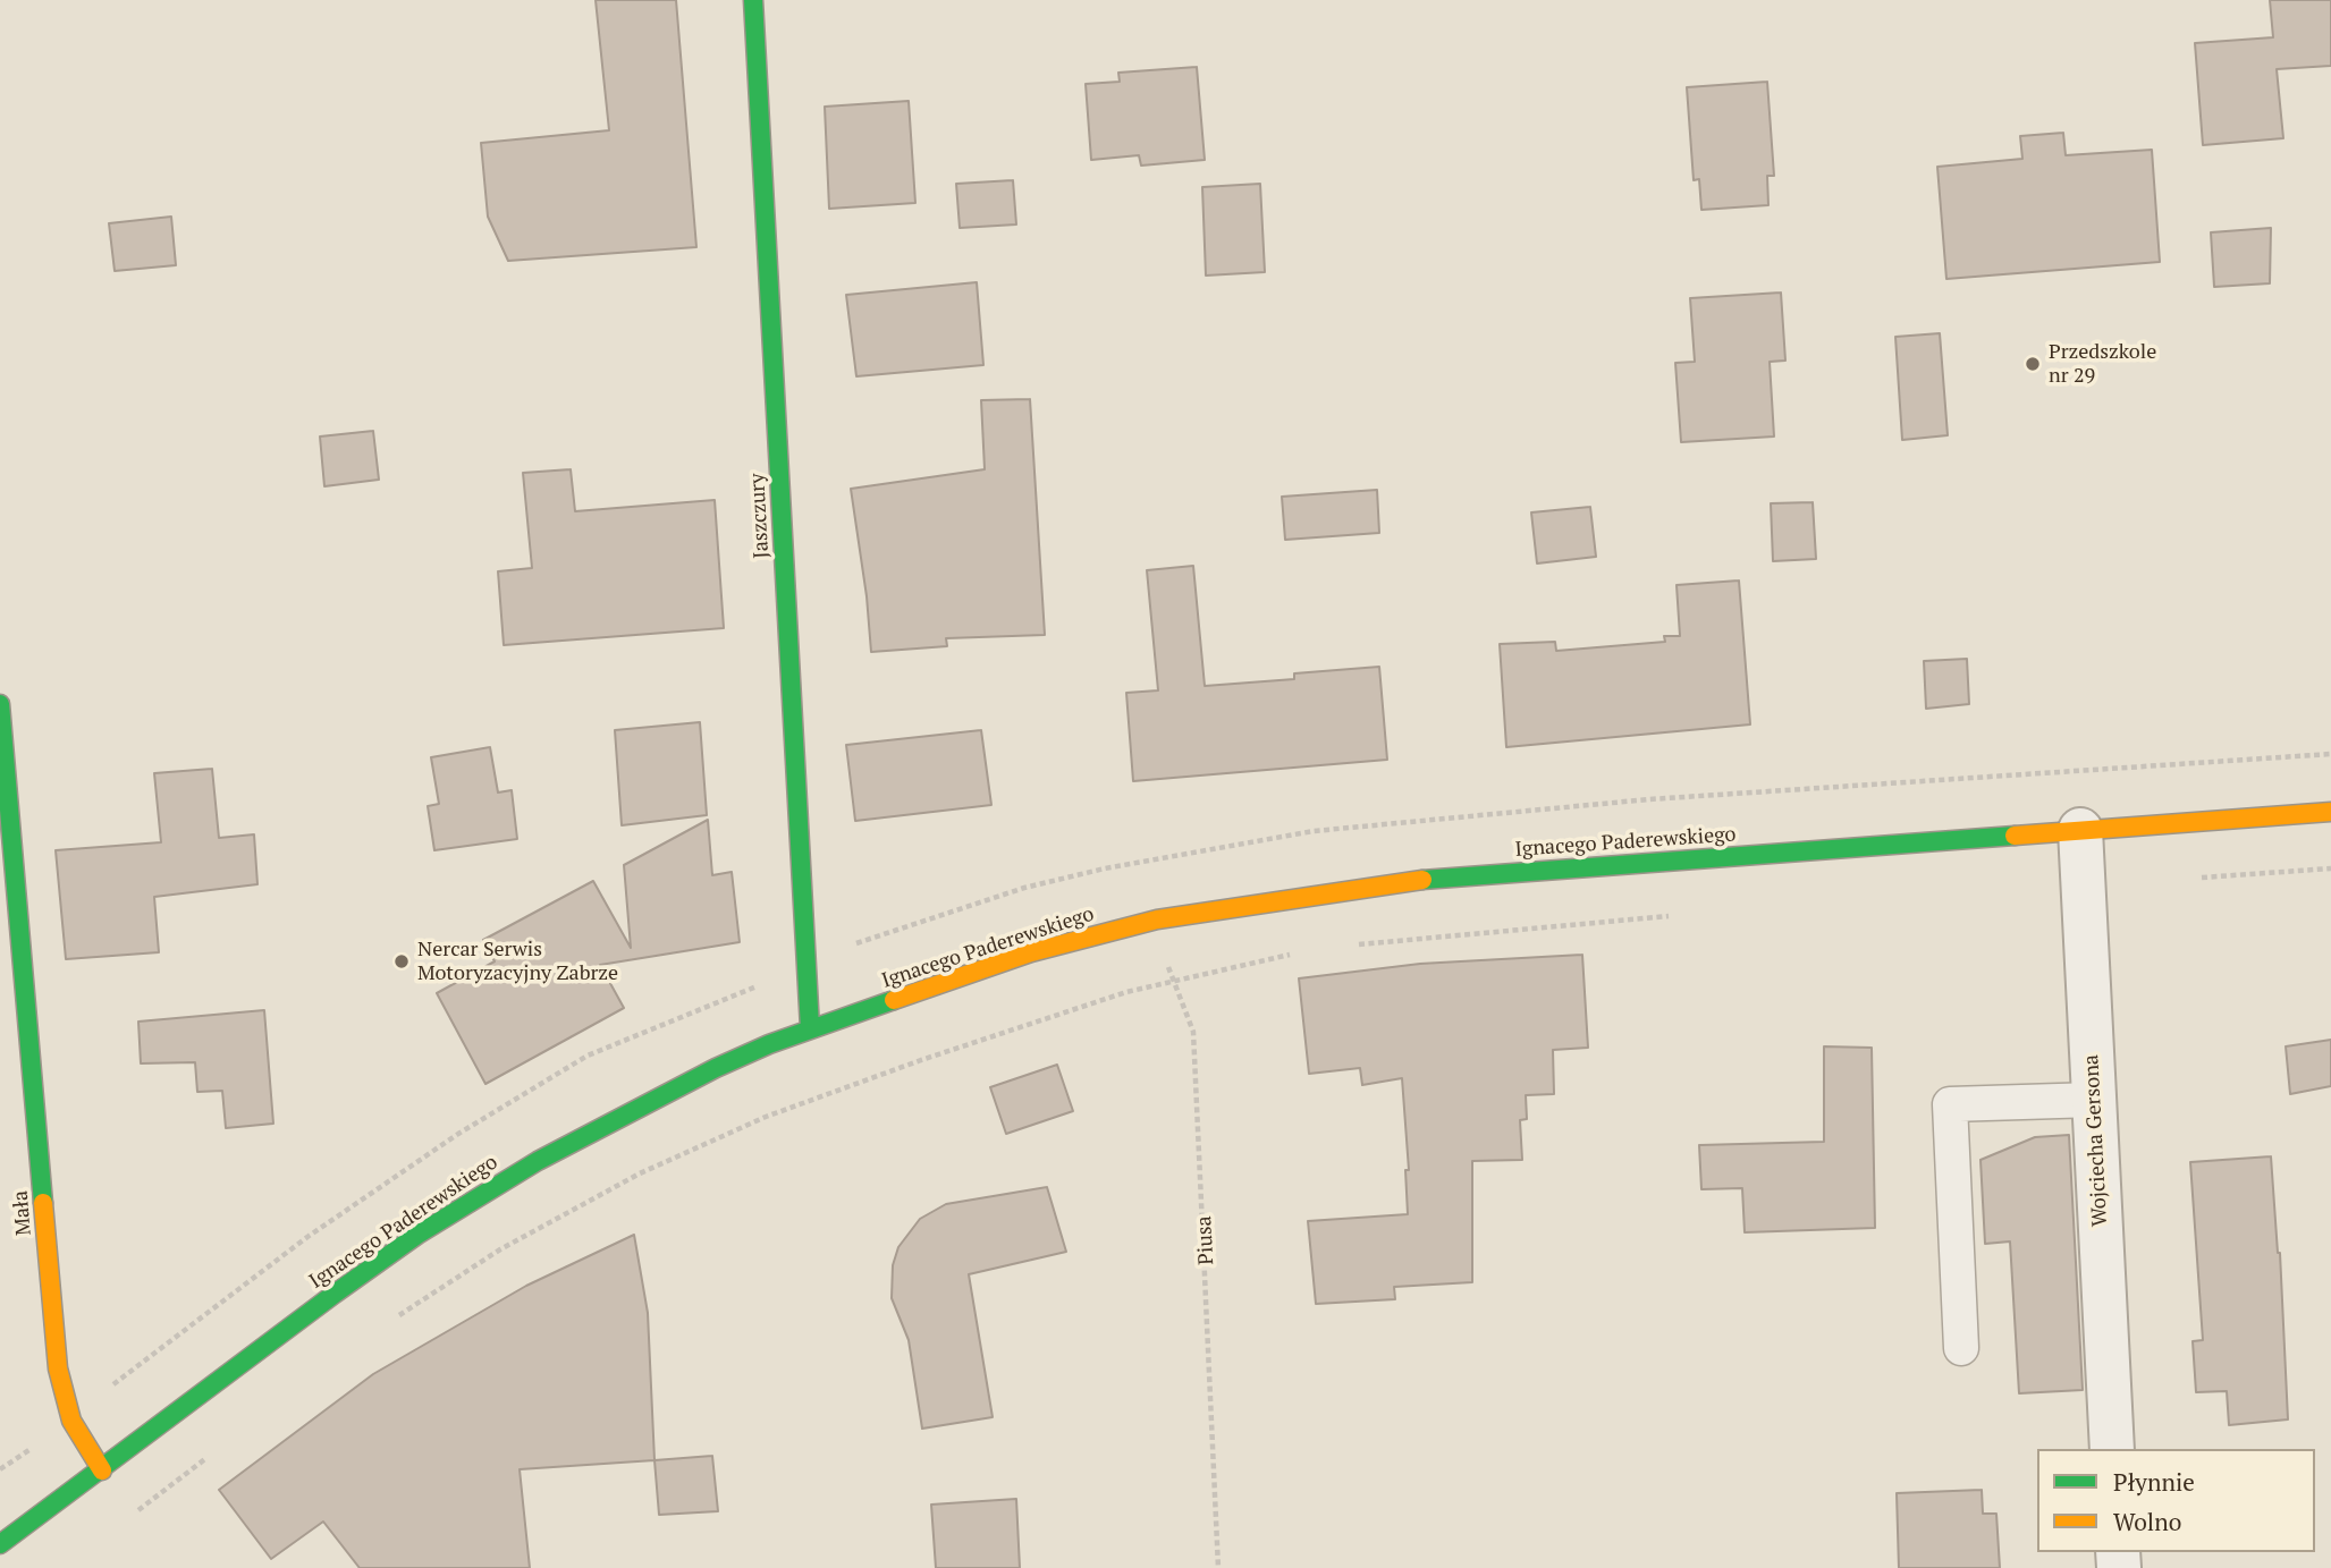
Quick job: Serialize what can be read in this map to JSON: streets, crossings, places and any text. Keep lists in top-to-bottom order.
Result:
{
  "streets": {
    "main road": ["Jaszczury", "Ignacego Paderewskiego", "Mała"],
    "street": ["Wojciecha Gersona"],
    "path": ["Piusa"]
  },
  "crossings": [
    ["Jaszczury", "Ignacego Paderewskiego"],
    ["Ignacego Paderewskiego", "Wojciecha Gersona"],
    ["Ignacego Paderewskiego", "Mała"],
    ["Ignacego Paderewskiego", "Piusa"]
  ],
  "places": ["Przedszkole nr 29", "Nercar Serwis Motoryzacyjny Zabrze"],
  "legend": ["Płynnie", "Wolno"]
}
